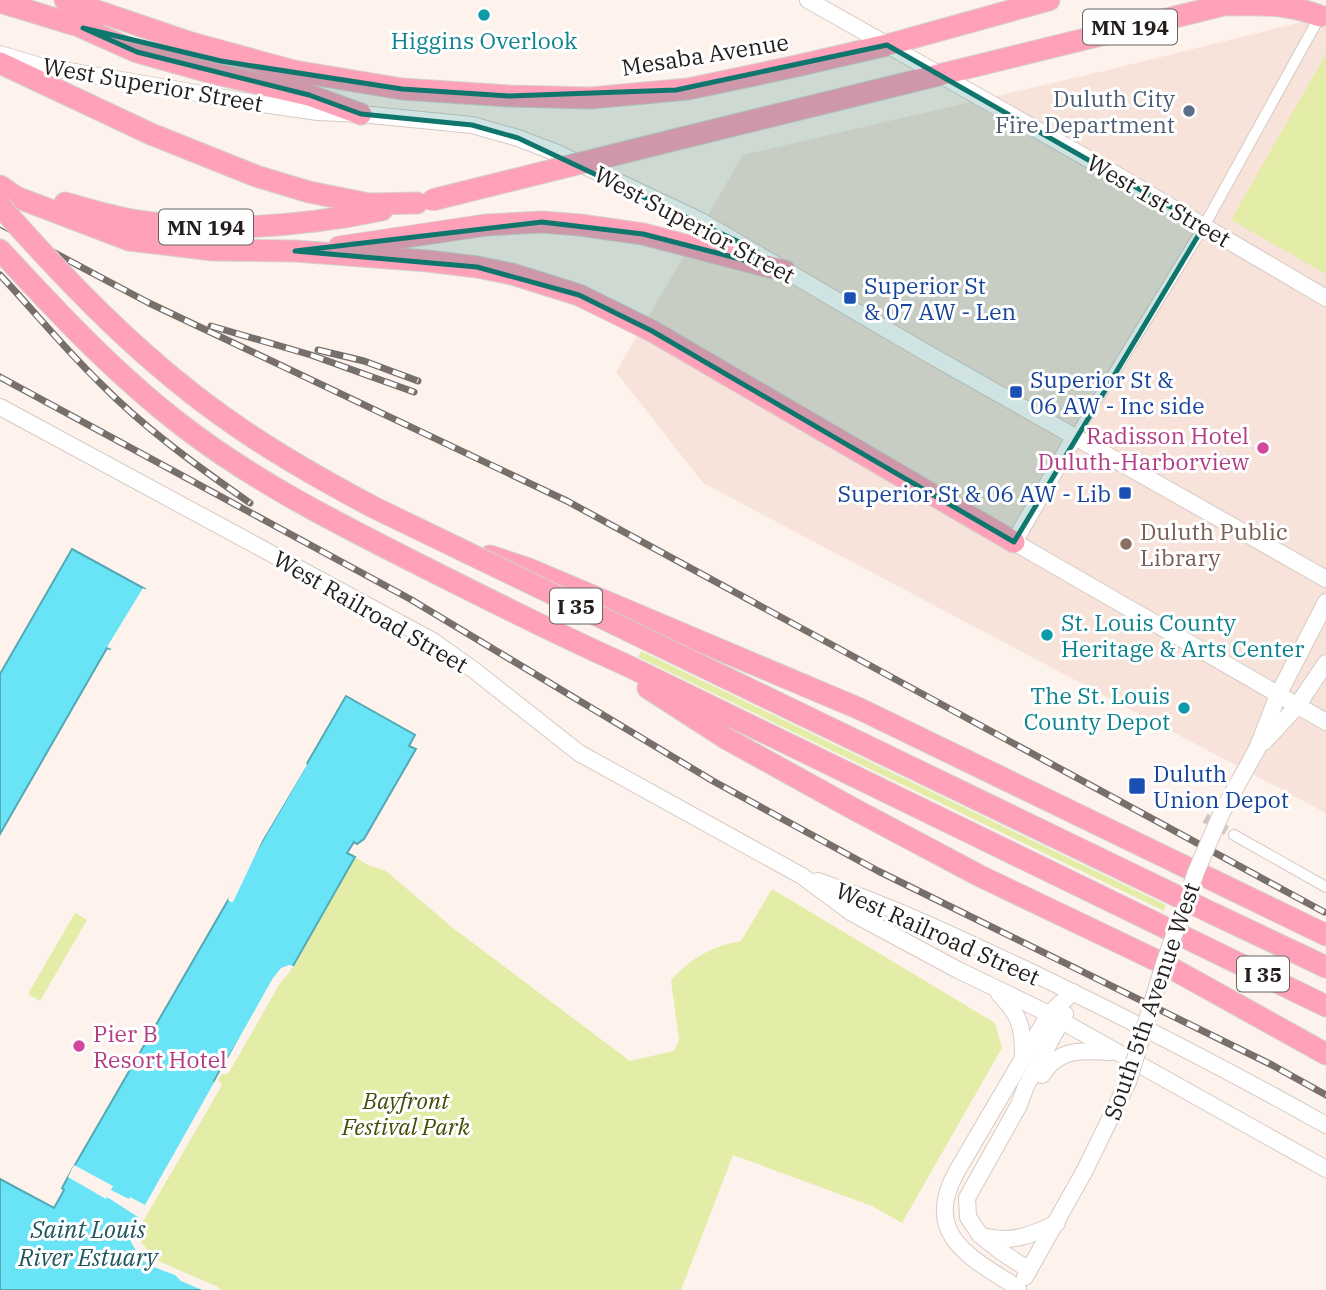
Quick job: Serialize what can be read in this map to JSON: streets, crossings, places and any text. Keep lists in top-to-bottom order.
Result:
{
  "streets": {
    "highway": ["MN 194", "Mesaba Avenue", "I 35"],
    "street": [
      "West Superior Street",
      "West 1st Street",
      "West Railroad Street",
      "South 5th Avenue West"
    ]
  },
  "crossings": [
    ["MN 194", "West 1st Street"],
    ["Mesaba Avenue", "West 1st Street"],
    ["West Railroad Street", "South 5th Avenue West"]
  ],
  "water": ["Saint Louis River Estuary"],
  "parks": ["Bayfront Festival Park"],
  "places": {
    "other": [
      "Higgins Overlook",
      "Duluth City Fire Department",
      "Radisson Hotel Duluth-Harborview",
      "Duluth Public Library",
      "St. Louis County Heritage & Arts Center",
      "The St. Louis County Depot",
      "Pier B Resort Hotel"
    ],
    "transit": [
      "Superior St & 07 AW - Len",
      "Superior St & 06 AW - Inc side",
      "Superior St & 06 AW - Lib",
      "Duluth Union Depot"
    ]
  }
}
